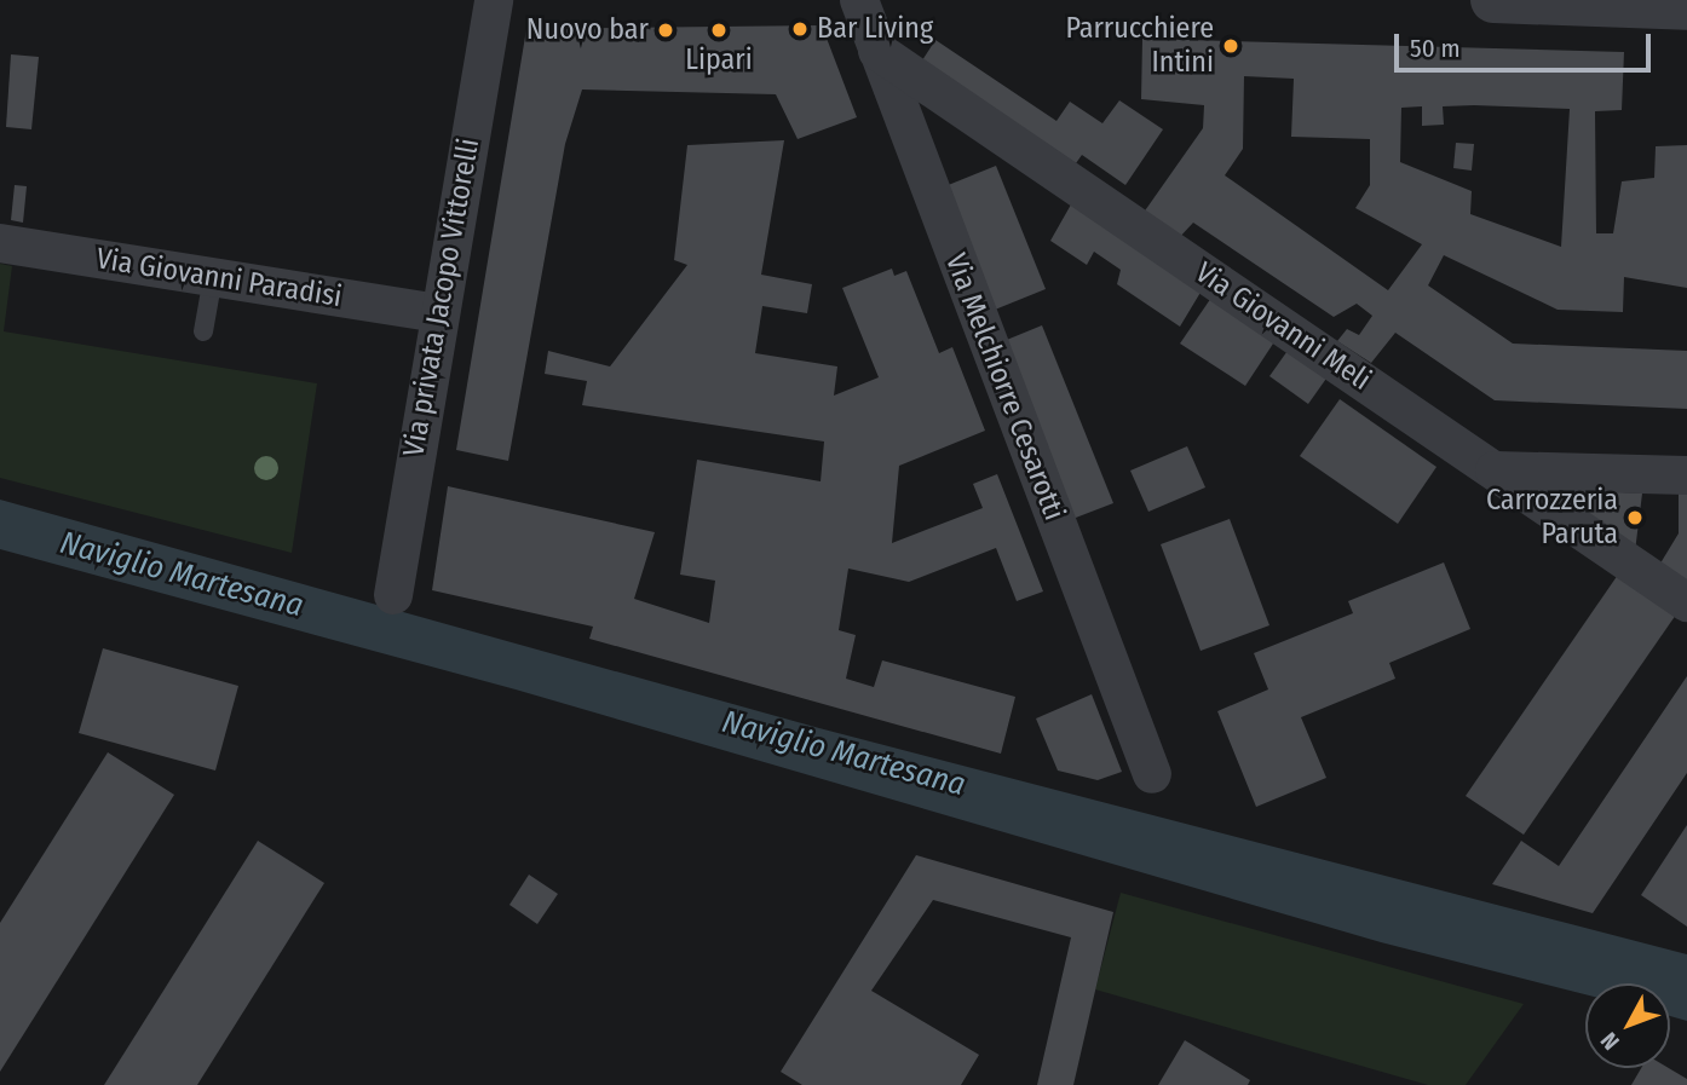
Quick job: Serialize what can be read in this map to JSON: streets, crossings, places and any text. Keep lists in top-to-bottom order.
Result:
{
  "streets": {
    "street": [
      "Via Giovanni Paradisi",
      "Via privata Jacopo Vittorelli",
      "Via Giovanni Meli",
      "Via Melchiorre Cesarotti"
    ]
  },
  "crossings": [
    ["Via Giovanni Paradisi", "Via privata Jacopo Vittorelli"],
    ["Via Giovanni Meli", "Via Melchiorre Cesarotti"]
  ],
  "water": ["Naviglio Martesana"],
  "places": [
    "Bar Living",
    "Nuovo bar",
    "Lipari",
    "Parrucchiere Intini",
    "Carrozzeria Paruta"
  ],
  "scale_bar": "50 m",
  "north": "bottom left"
}
